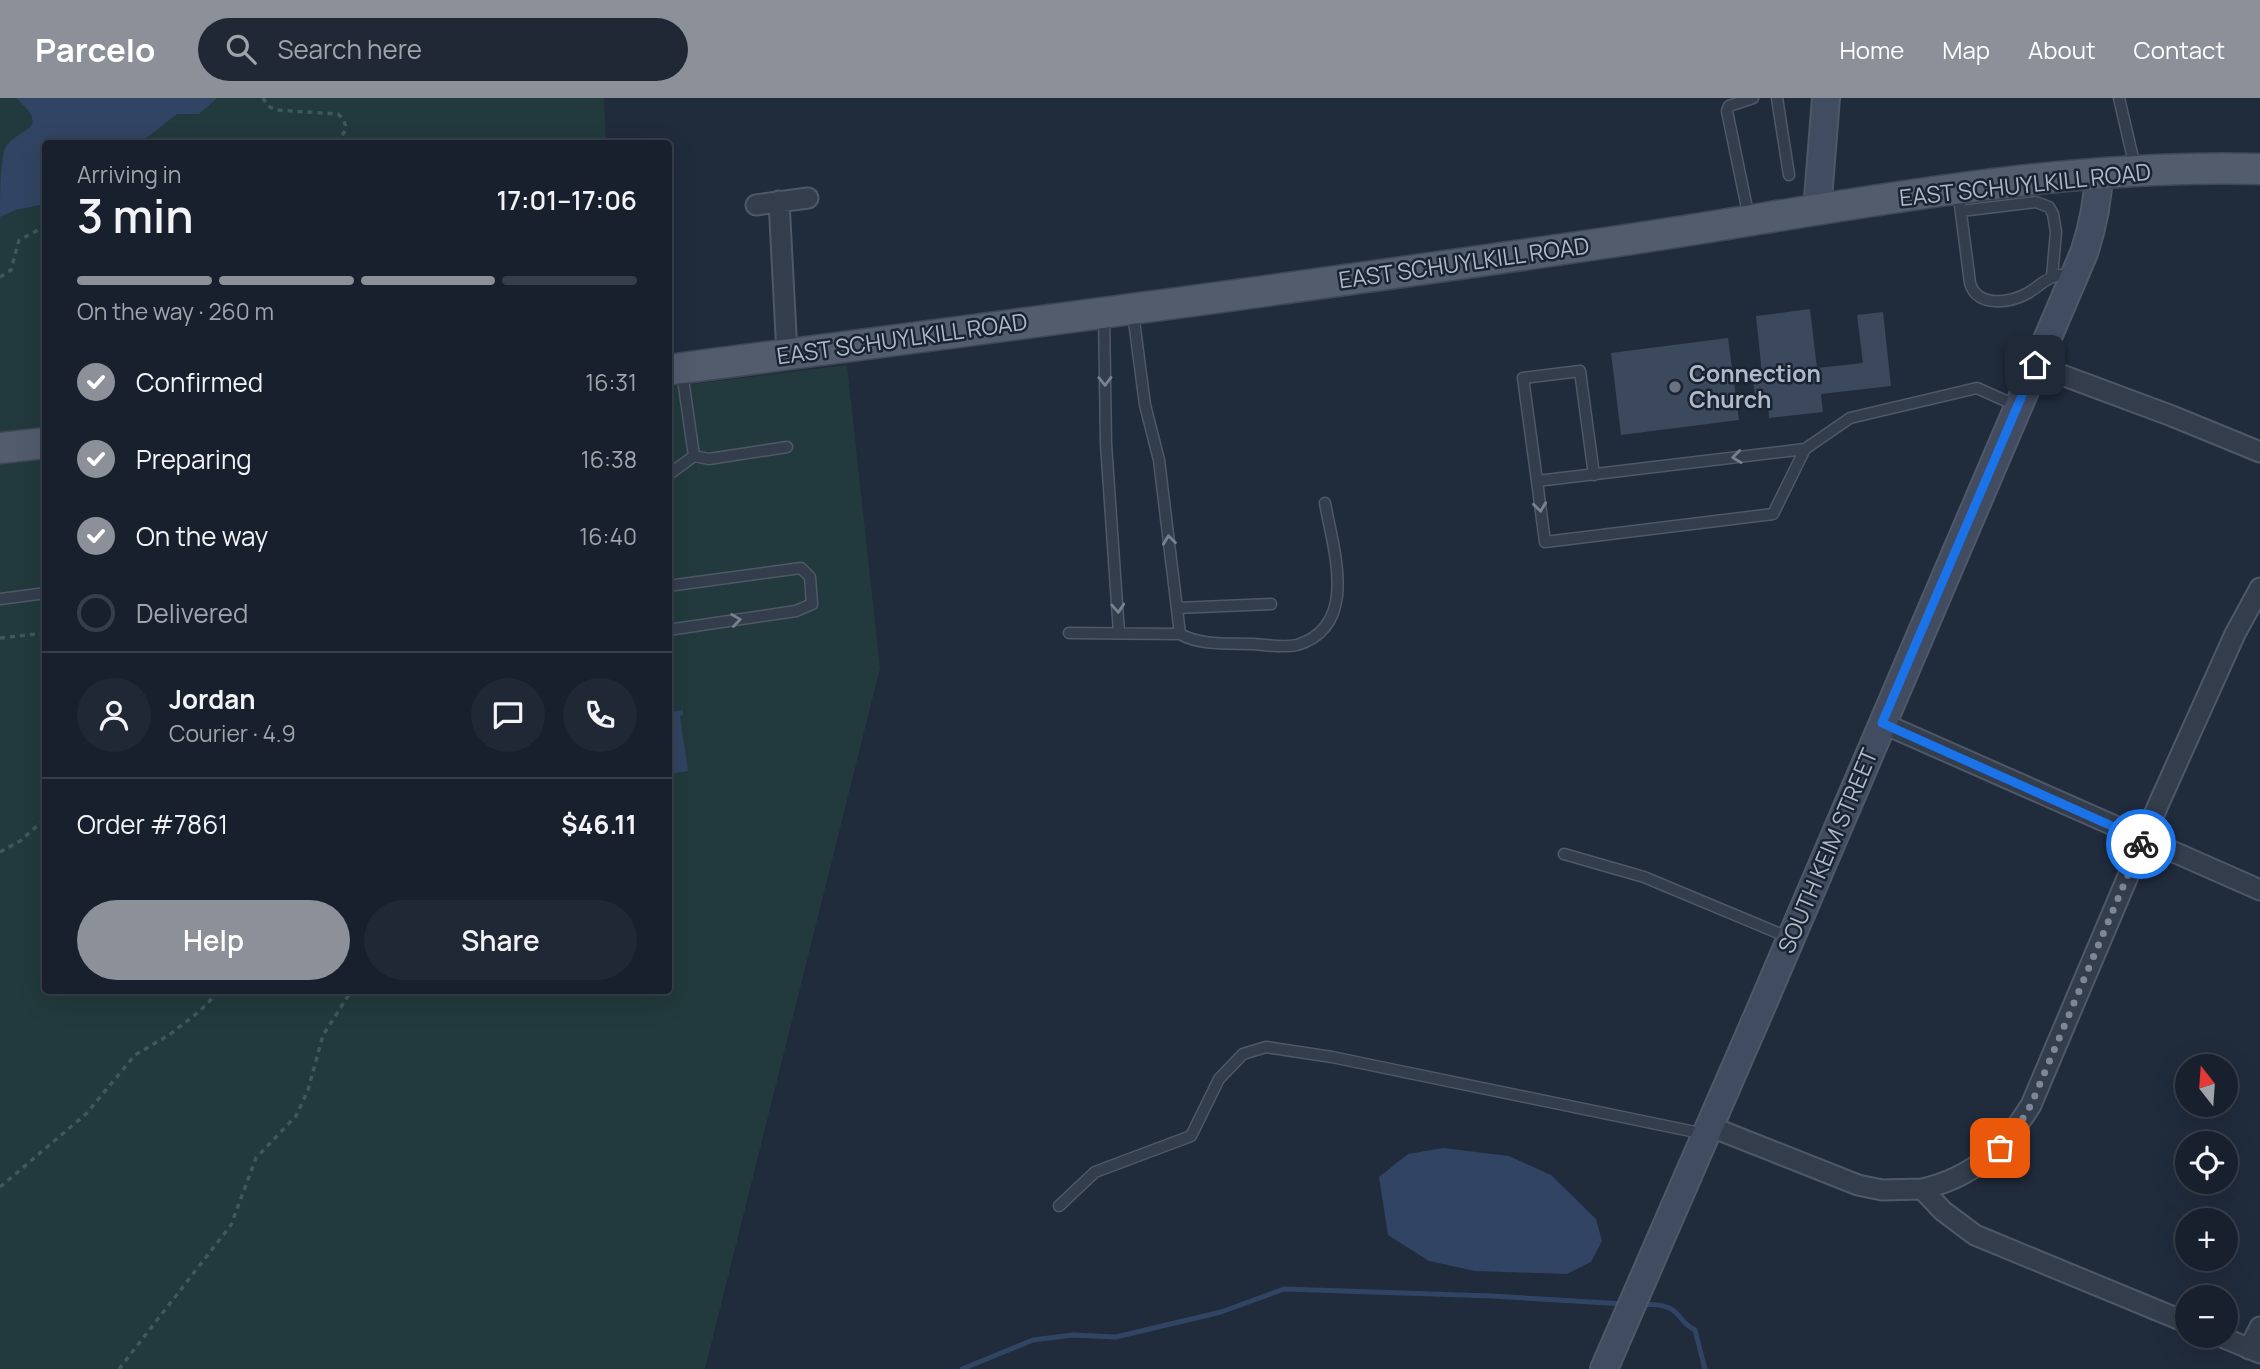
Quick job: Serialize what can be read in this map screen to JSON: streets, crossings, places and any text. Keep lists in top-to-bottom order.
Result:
{
  "streets": {
    "main road": ["EAST SCHUYLKILL ROAD"],
    "street": ["SOUTH KEIM STREET"]
  },
  "crossings": [
    ["EAST SCHUYLKILL ROAD", "SOUTH KEIM STREET"]
  ],
  "places": ["Connection Church"],
  "north": "top",
  "page": {
    "header": "Parcelo",
    "search": "Search here",
    "nav": [
      "Home",
      "Map",
      "About",
      "Contact"
    ],
    "heading": ["3 min", "Arriving in", "17:01–17:06"],
    "panel": [
      "Jordan",
      "Courier · 4.9",
      "Order #7861",
      "$46.11"
    ],
    "bar": "On the way · 260 m",
    "list": [
      ["Confirmed", "16:31"],
      ["Preparing", "16:38"],
      ["On the way", "16:40"],
      "Delivered"
    ],
    "buttons": ["Help", "Share"],
    "map_buttons": ["+", "−"]
  }
}
